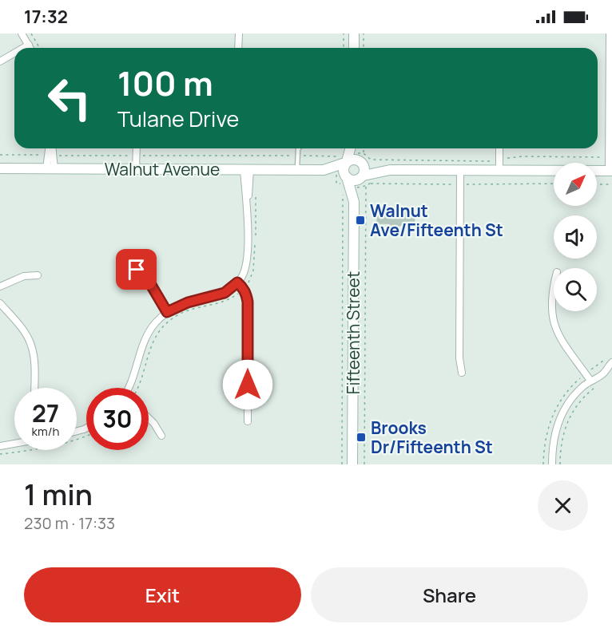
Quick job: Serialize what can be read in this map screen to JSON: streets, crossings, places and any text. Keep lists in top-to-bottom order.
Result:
{
  "streets": {
    "street": ["Walnut Avenue", "Fifteenth Street"]
  },
  "crossings": [
    ["Walnut Avenue", "Fifteenth Street"]
  ],
  "places": {
    "transit": ["Walnut Ave/Fifteenth St", "Brooks Dr/Fifteenth St"]
  },
  "north": "top right",
  "page": {
    "status": "17:32",
    "turn": ["100 m", "Tulane Drive"],
    "speed": "27 km/h",
    "limit": "30",
    "heading": ["1 min", "230 m · 17:33"],
    "buttons": ["Exit", "Share"]
  }
}
